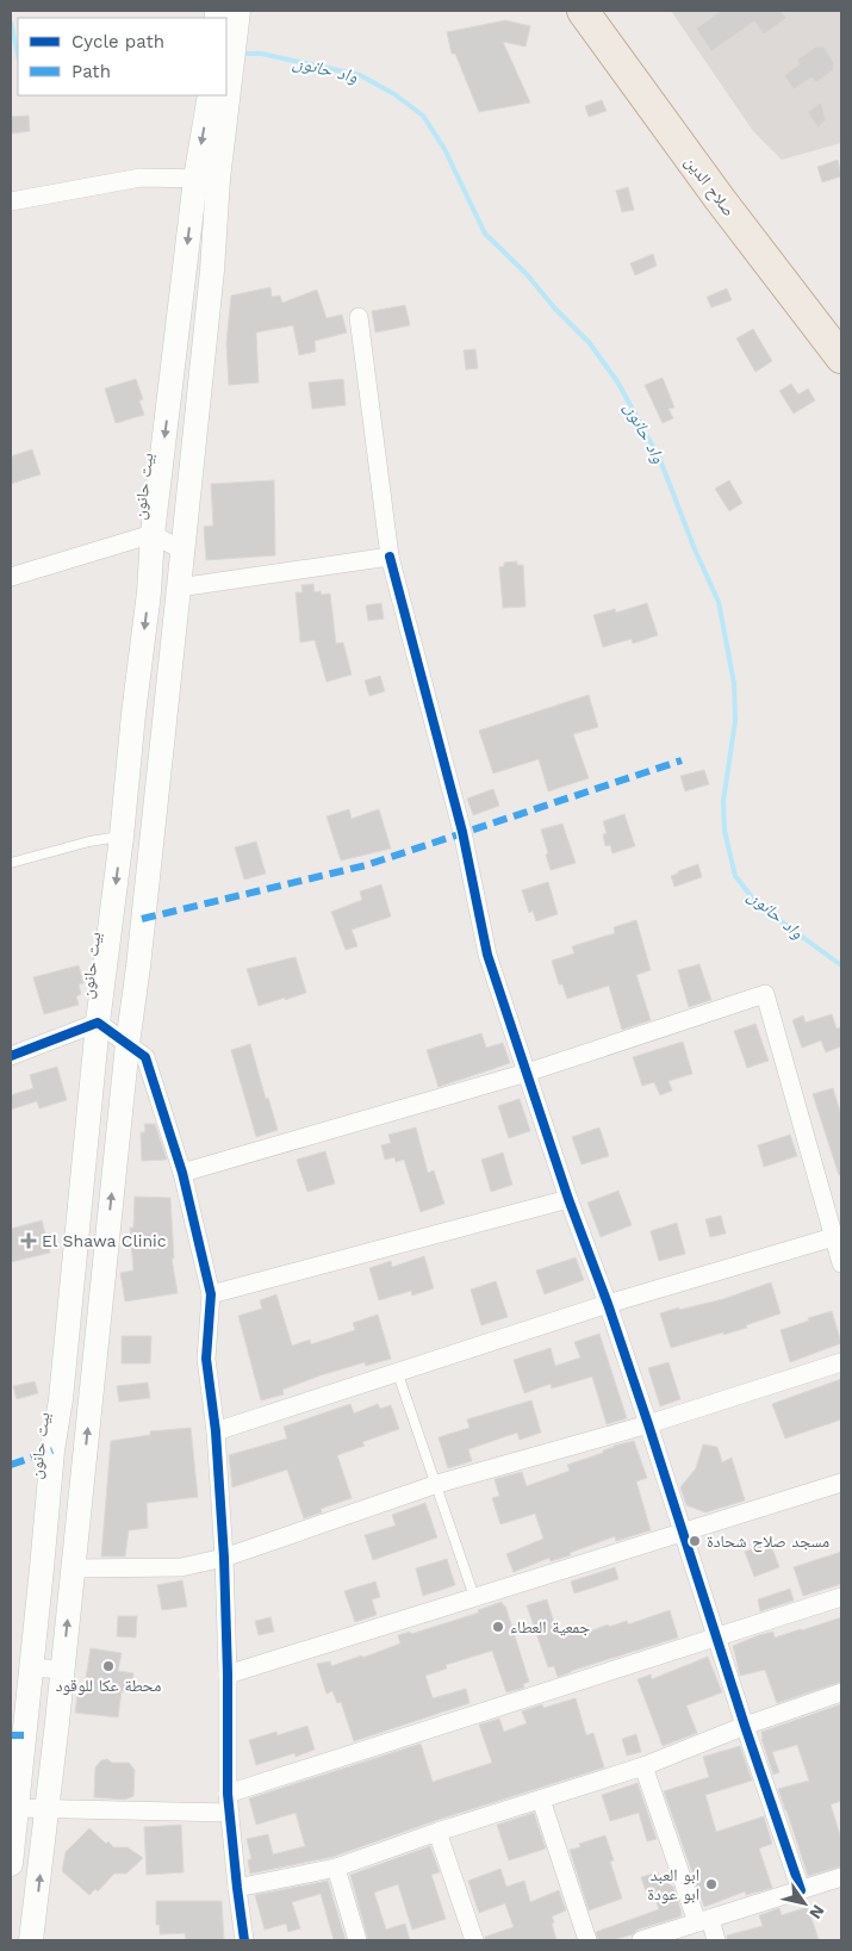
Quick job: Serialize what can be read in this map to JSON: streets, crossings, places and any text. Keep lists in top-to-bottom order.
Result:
{
  "streets": {
    "highway": ["صلاح الدين"],
    "main road": ["بيت حانون"]
  },
  "water": ["واد حانون"],
  "places": {
    "health": ["El Shawa Clinic"],
    "other": [
      "مسجد صلاح شحادة",
      "جمعية العطاء",
      "محطة عكا للوقود",
      "ابو العبد ابو عودة"
    ]
  },
  "legend": ["Cycle path", "Path"],
  "north": "bottom right"
}
